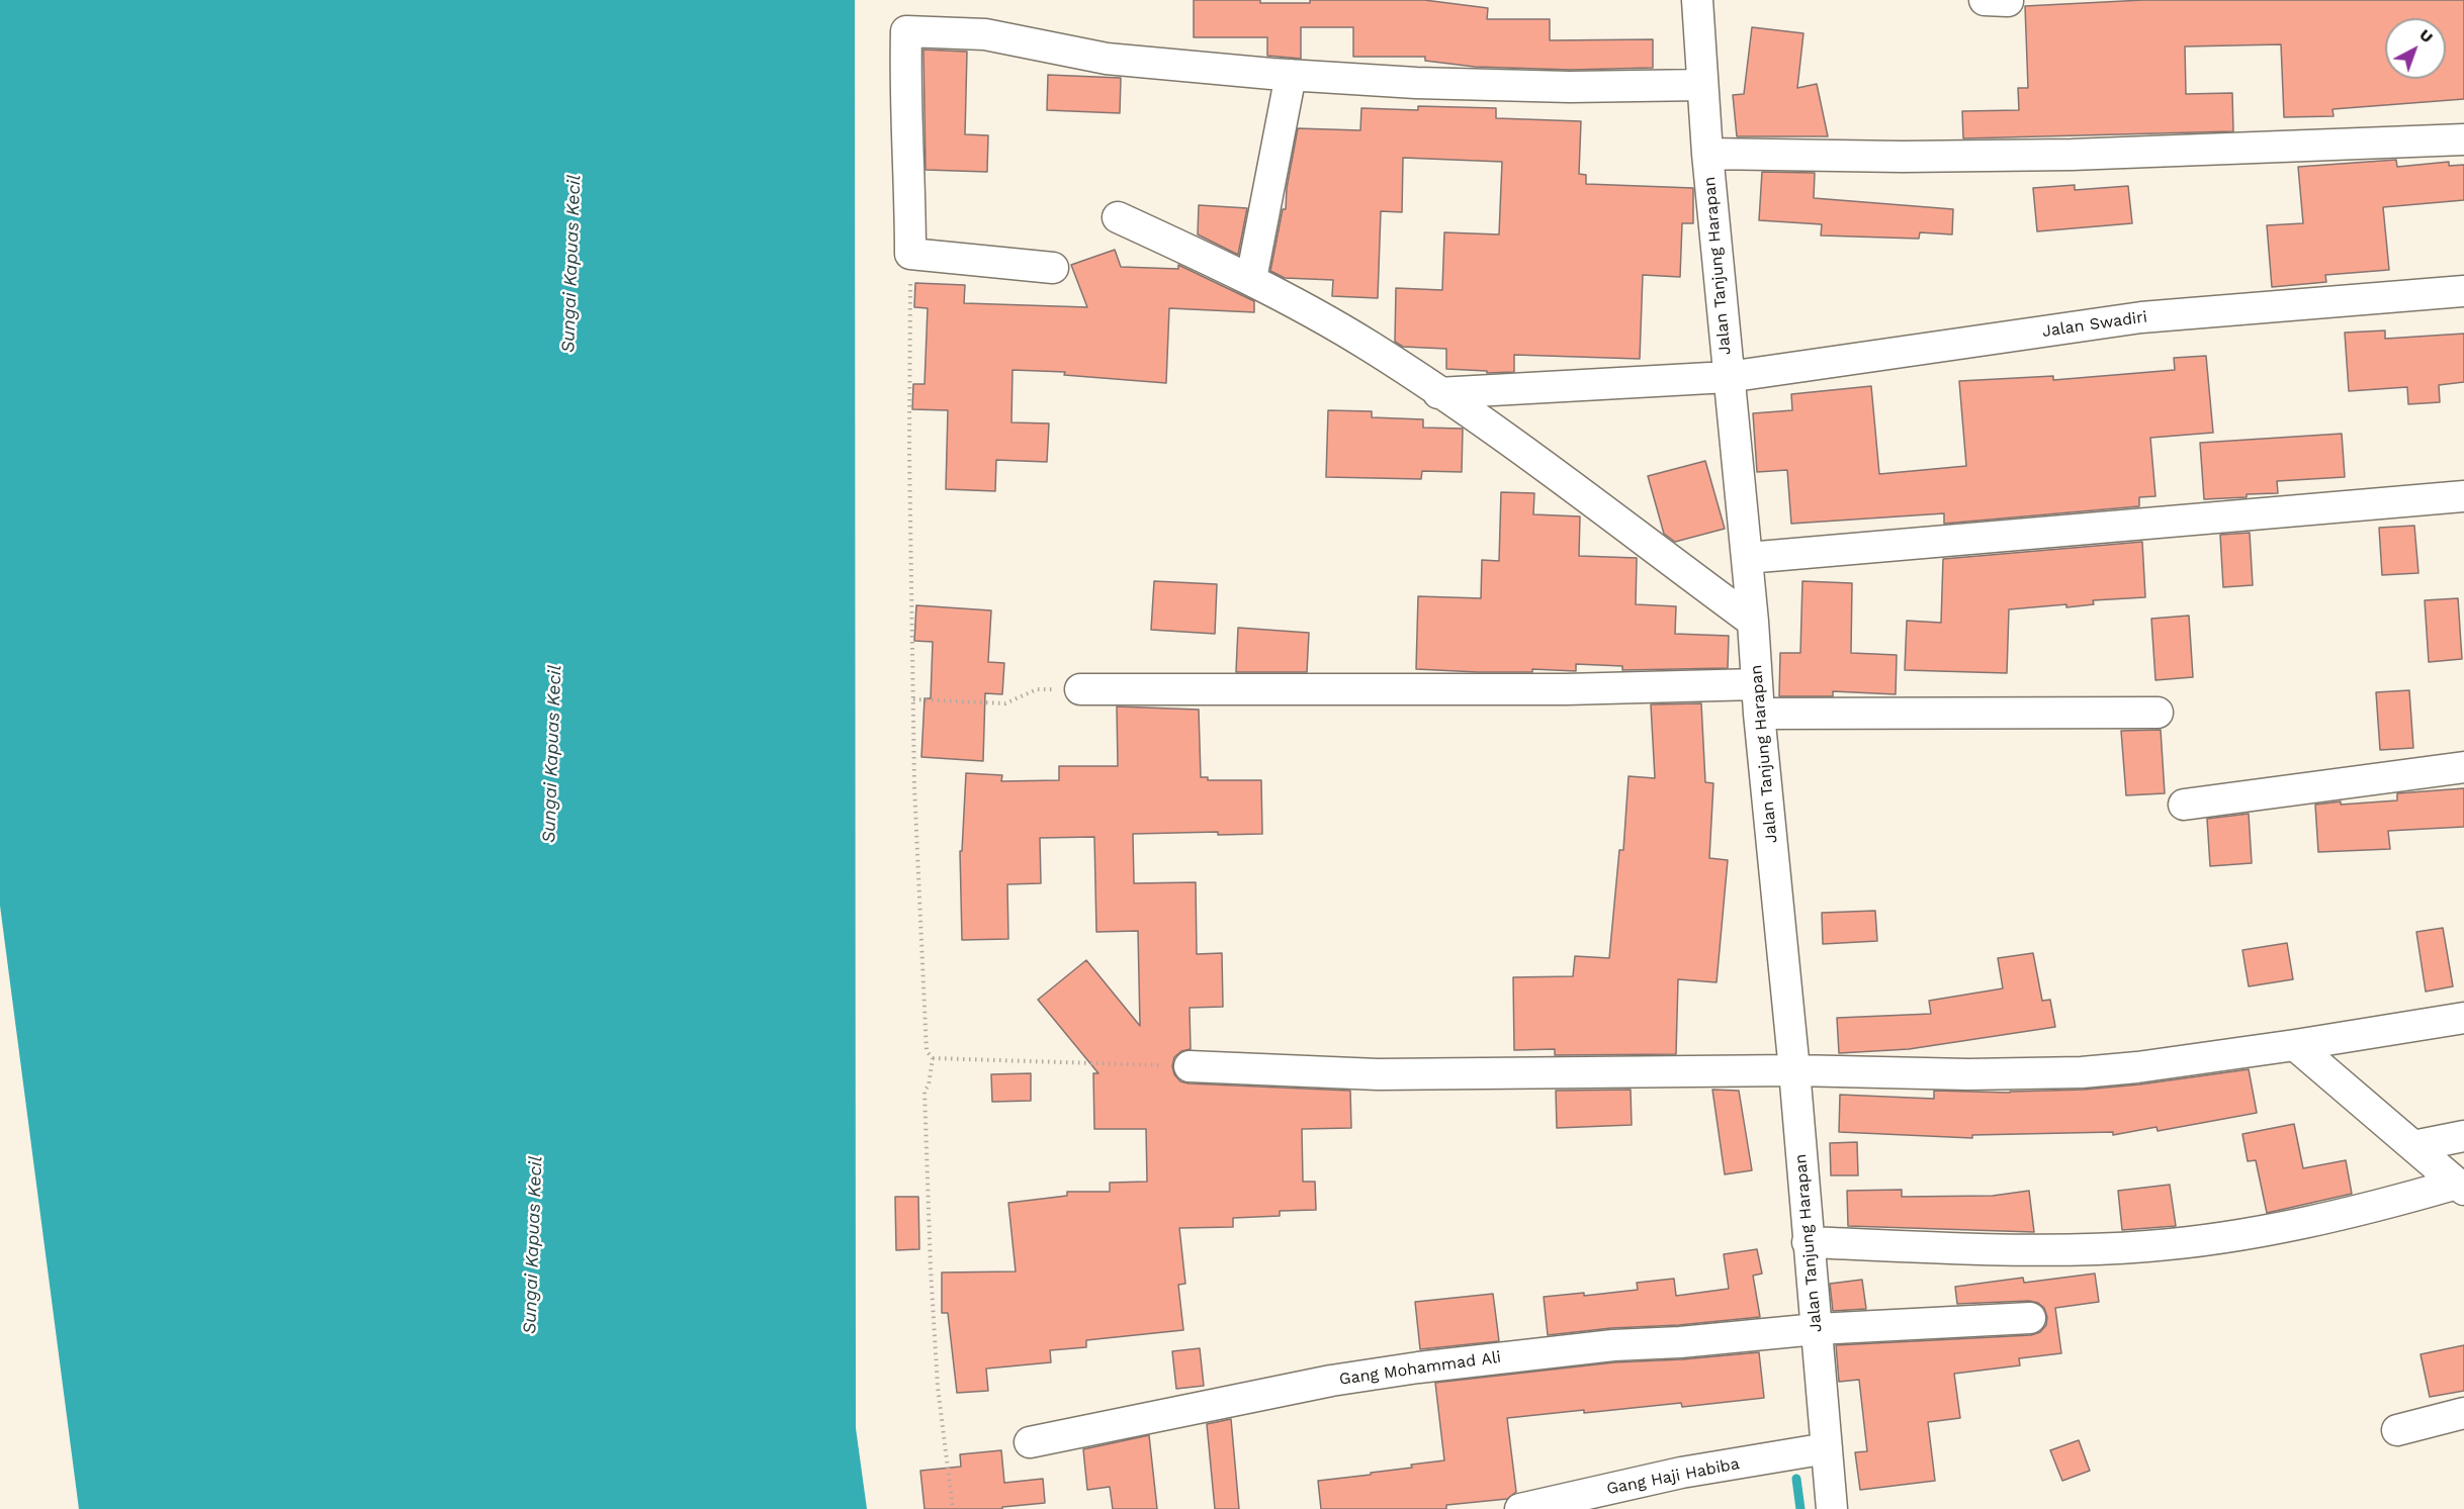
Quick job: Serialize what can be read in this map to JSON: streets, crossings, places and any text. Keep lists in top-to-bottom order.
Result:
{
  "streets": {
    "street": [
      "Jalan Tanjung Harapan",
      "Jalan Swadiri",
      "Gang Mohammad Ali",
      "Gang Haji Habiba"
    ]
  },
  "crossings": [
    ["Jalan Tanjung Harapan", "Jalan Swadiri"],
    ["Jalan Tanjung Harapan", "Gang Mohammad Ali"],
    ["Jalan Tanjung Harapan", "Gang Haji Habiba"]
  ],
  "water": ["Sungai Kapuas Kecil"],
  "north": "top right"
}
